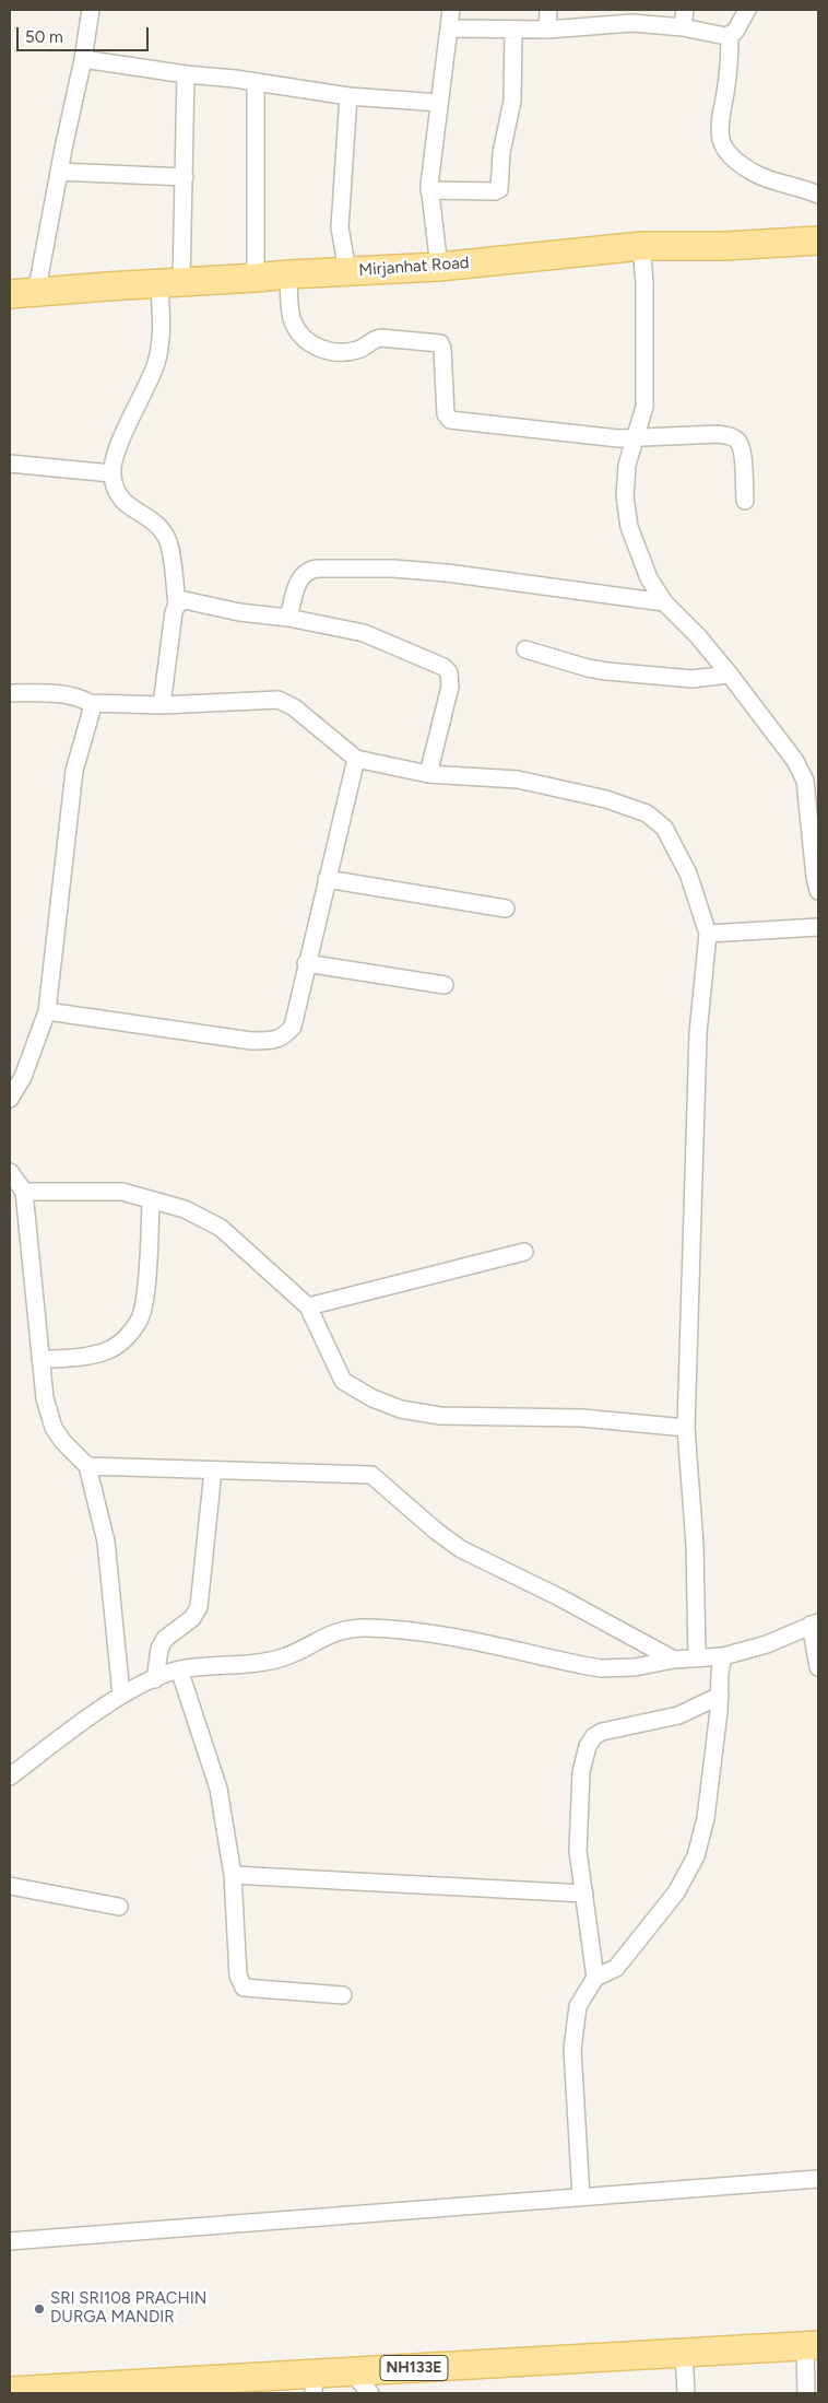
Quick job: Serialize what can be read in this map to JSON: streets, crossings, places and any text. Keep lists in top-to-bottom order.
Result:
{
  "streets": {
    "main road": ["Mirjanhat Road", "NH133E"]
  },
  "places": ["SRI SRI108 PRACHIN DURGA MANDIR"],
  "scale_bar": "50 m"
}
